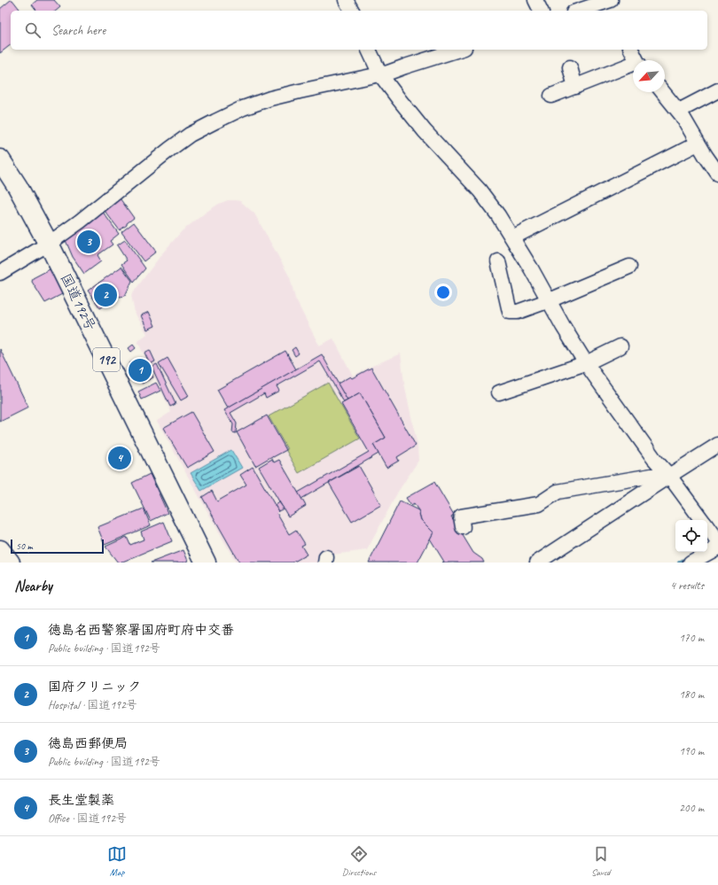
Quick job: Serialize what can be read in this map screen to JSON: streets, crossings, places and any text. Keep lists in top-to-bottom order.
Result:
{
  "streets": {
    "main road": ["国道192号", "192"]
  },
  "scale_bar": "50 m",
  "north": "bottom left",
  "page": {
    "search": "Search here",
    "pins": [
      "3",
      "2",
      "1",
      "4"
    ],
    "scale": "50 m",
    "heading": ["Nearby", "4 results"],
    "list": [
      {
        "mark": "1",
        "name": "徳島名西警察署国府町府中交番",
        "note": "Public building · 国道192号",
        "value": "170 m"
      },
      {
        "mark": "2",
        "name": "国府クリニック",
        "note": "Hospital · 国道192号",
        "value": "180 m"
      },
      {
        "mark": "3",
        "name": "徳島西郵便局",
        "note": "Public building · 国道192号",
        "value": "190 m"
      },
      {
        "mark": "4",
        "name": "長生堂製薬",
        "note": "Office · 国道192号",
        "value": "200 m"
      }
    ],
    "nav": ["Map", "Directions", "Saved"]
  }
}
